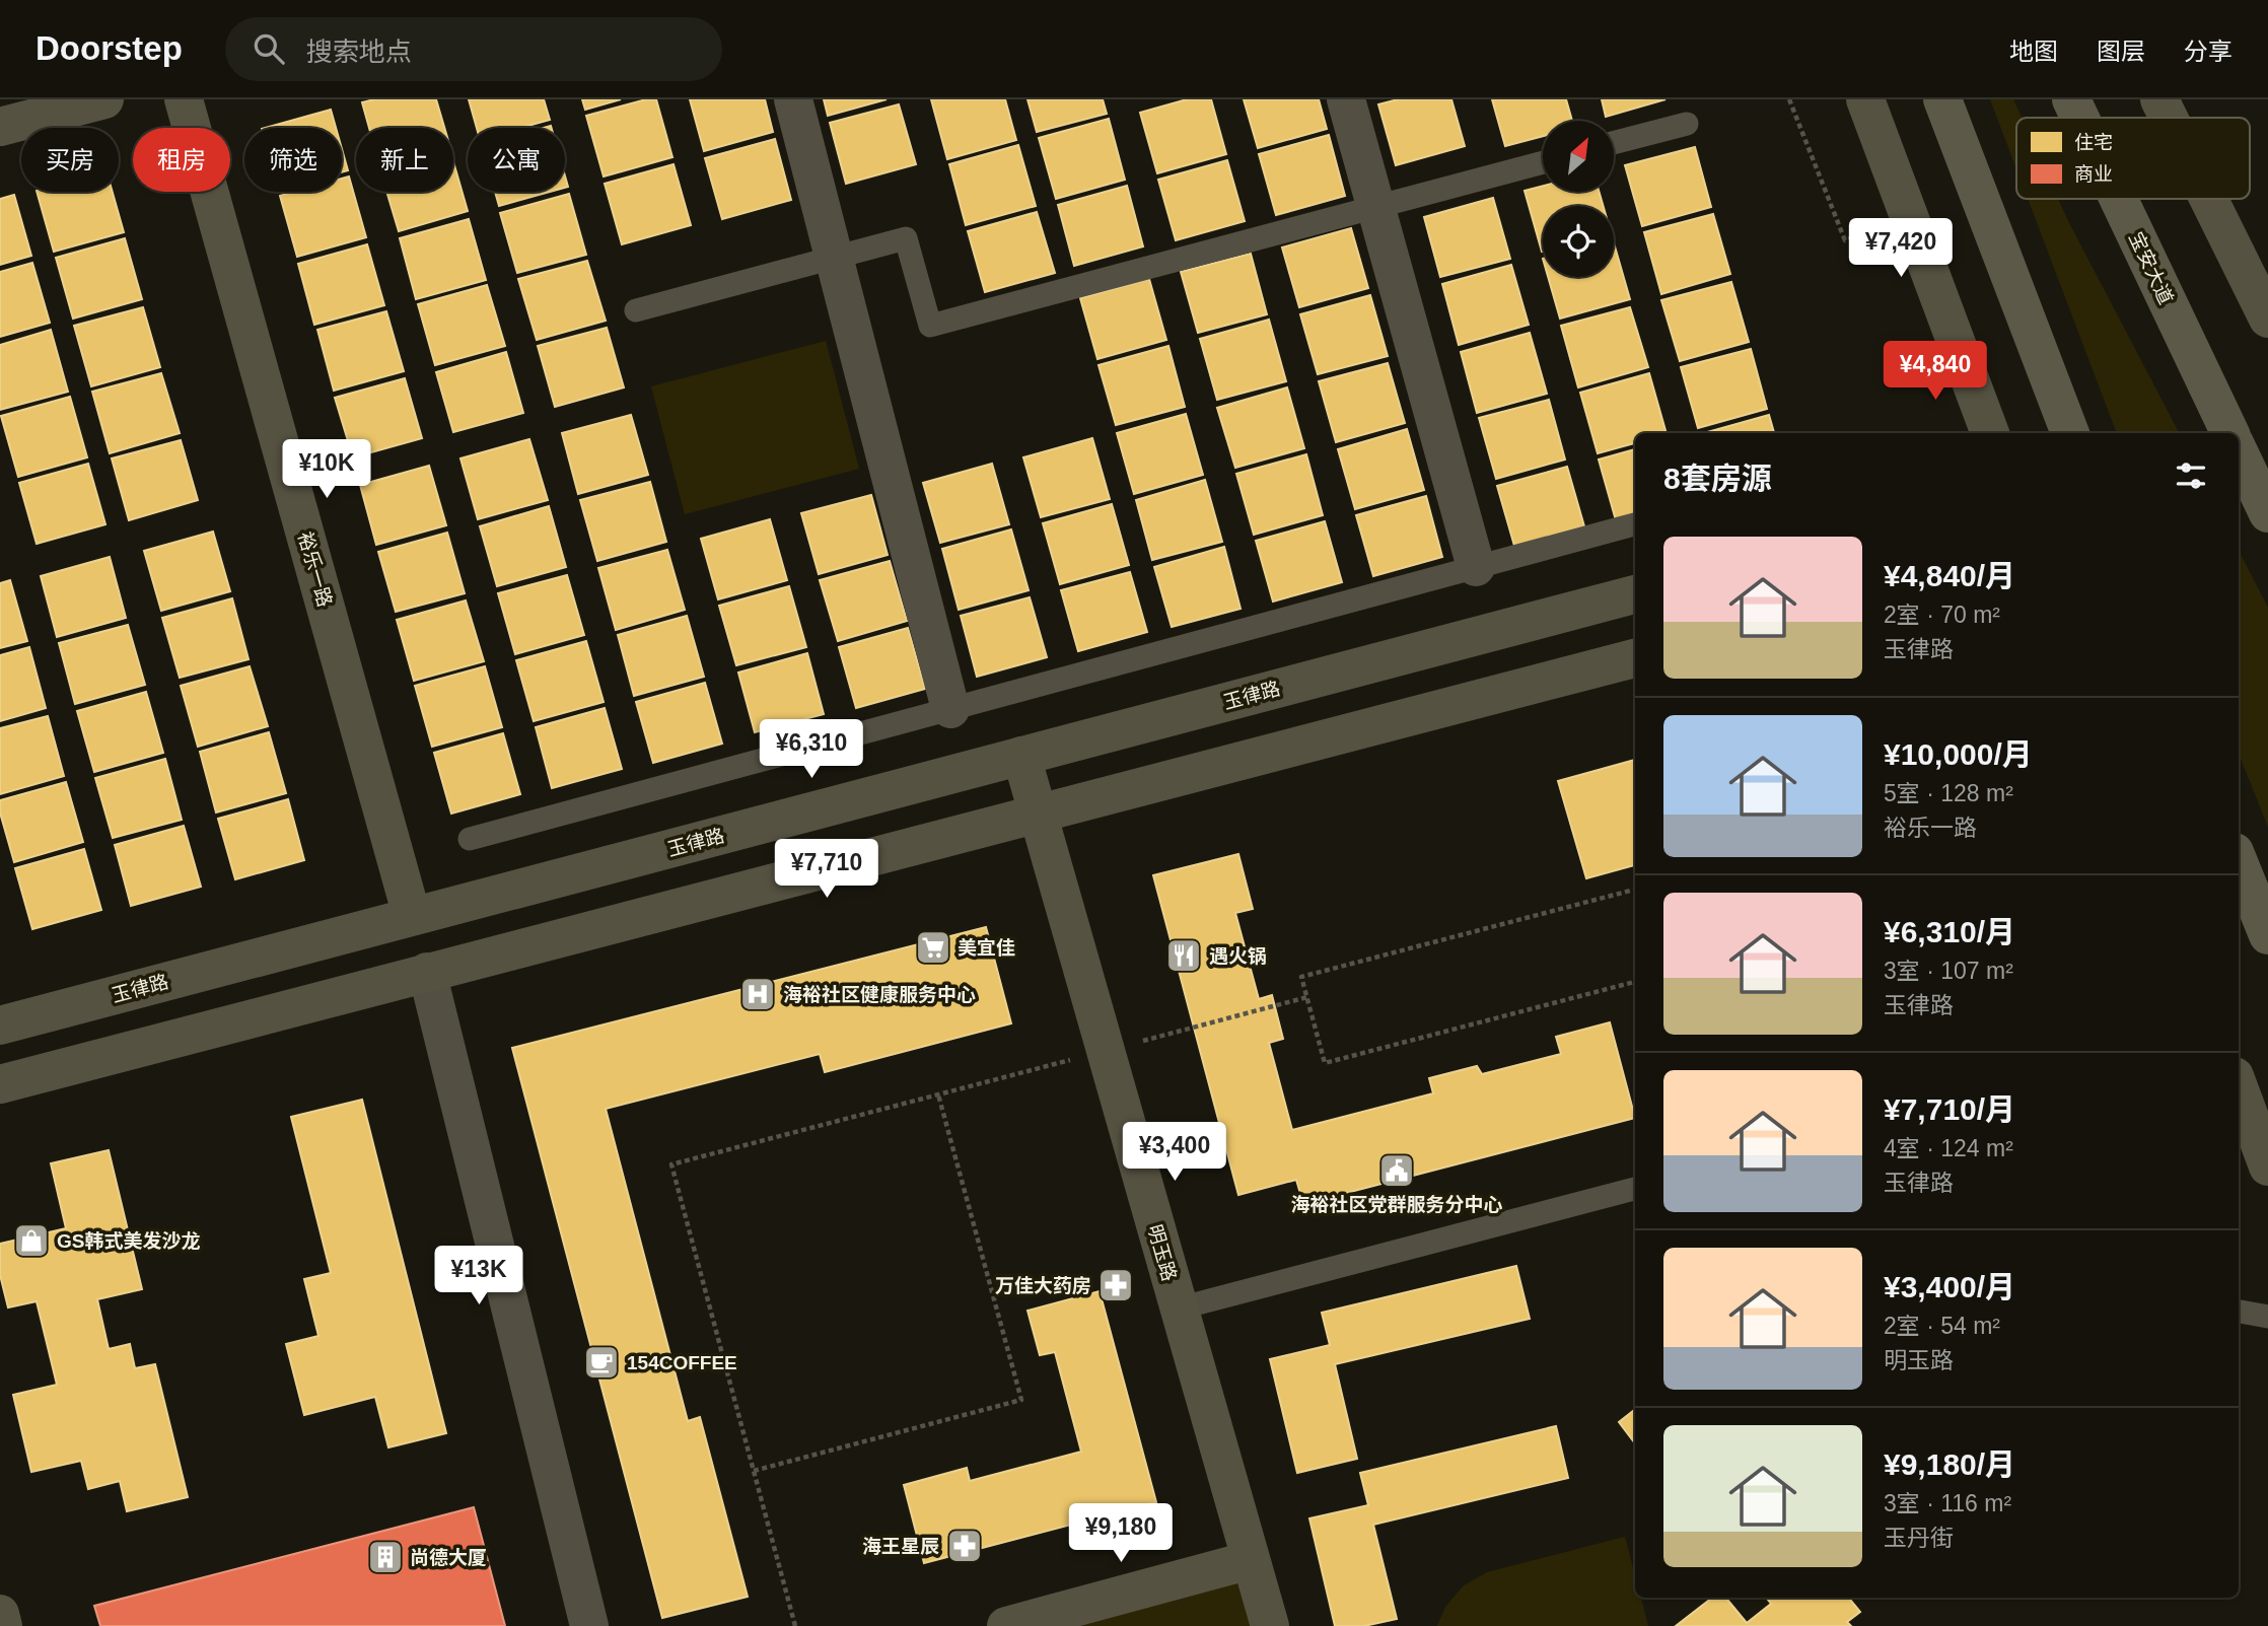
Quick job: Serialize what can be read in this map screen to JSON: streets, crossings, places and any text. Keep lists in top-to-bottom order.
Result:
{
  "streets": {
    "main road": [
      "宝安大道",
      "裕乐一路",
      "玉律路",
      "明玉路"
    ]
  },
  "crossings": [
    ["裕乐一路", "玉律路"],
    ["玉律路", "明玉路"]
  ],
  "places": {
    "supermarket": ["美宜佳"],
    "restaurant": ["遇火锅"],
    "hospital": ["海裕社区健康服务中心"],
    "public building": ["海裕社区党群服务分中心"],
    "shop": ["GS韩式美发沙龙"],
    "pharmacy": ["万佳大药房", "海王星辰"],
    "cafe": ["154COFFEE"],
    "building": ["尚德大厦"]
  },
  "legend": ["住宅", "商业"],
  "north": "top right",
  "page": {
    "header": "Doorstep",
    "search": "搜索地点",
    "nav": ["地图", "图层", "分享"],
    "chip": [
      "买房",
      "租房",
      "筛选",
      "新上",
      "公寓"
    ],
    "price": [
      "¥7,420",
      "¥4,840",
      "¥10K",
      "¥6,310",
      "¥7,710",
      "¥3,400",
      "¥13K",
      "¥9,180"
    ],
    "heading": "8套房源",
    "list": [
      {
        "name": "¥4,840/月",
        "note": "2室 · 70 m² · 玉律路"
      },
      {
        "name": "¥10,000/月",
        "note": "5室 · 128 m² · 裕乐一路"
      },
      {
        "name": "¥6,310/月",
        "note": "3室 · 107 m² · 玉律路"
      },
      {
        "name": "¥7,710/月",
        "note": "4室 · 124 m² · 玉律路"
      },
      {
        "name": "¥3,400/月",
        "note": "2室 · 54 m² · 明玉路"
      },
      {
        "name": "¥9,180/月",
        "note": "3室 · 116 m² · 玉丹街"
      }
    ]
  }
}
